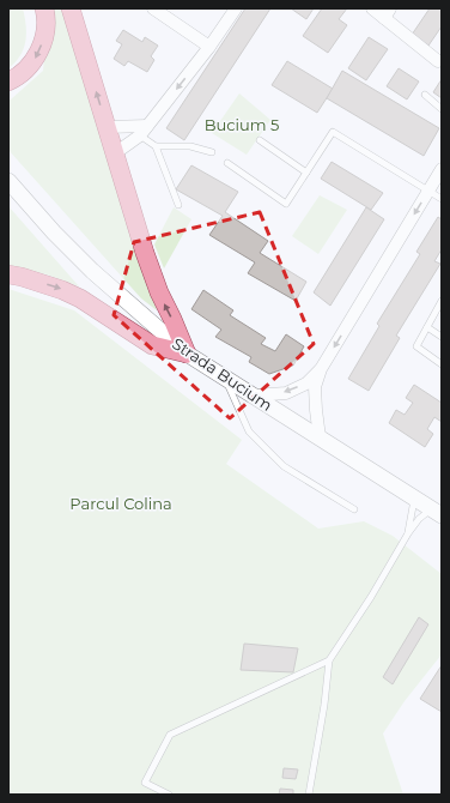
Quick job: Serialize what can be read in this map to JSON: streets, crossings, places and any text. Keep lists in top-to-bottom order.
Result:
{
  "streets": {
    "main road": ["Strada Bucium"]
  },
  "parks": ["Bucium 5", "Parcul Colina"]
}
